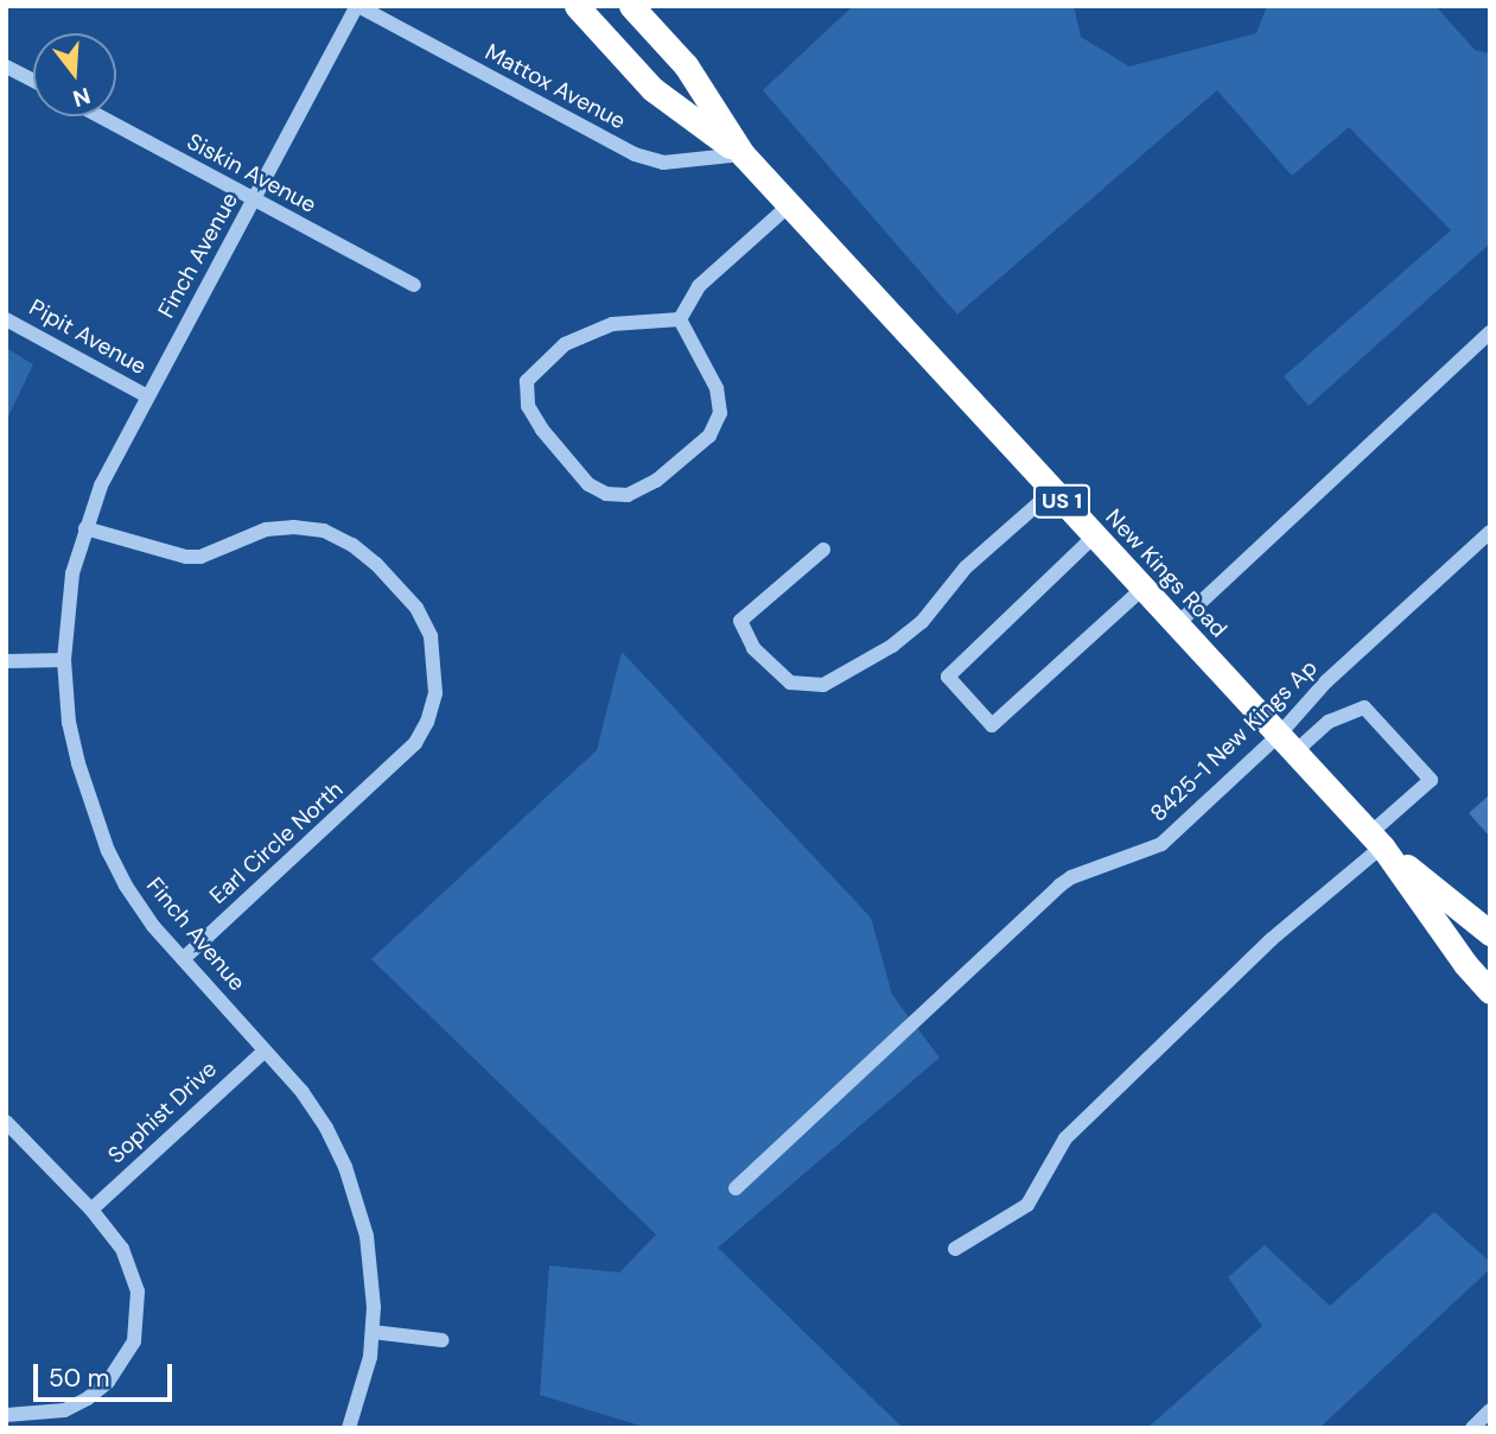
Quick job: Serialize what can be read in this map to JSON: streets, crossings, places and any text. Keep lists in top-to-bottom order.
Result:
{
  "streets": {
    "highway": ["US 1", "New Kings Road"],
    "street": [
      "Mattox Avenue",
      "Siskin Avenue",
      "Finch Avenue",
      "Pipit Avenue",
      "8425-1 New Kings Ap",
      "Earl Circle North",
      "Sophist Drive"
    ]
  },
  "crossings": [
    ["Mattox Avenue", "Finch Avenue"],
    ["Mattox Avenue", "New Kings Road"],
    ["Siskin Avenue", "Finch Avenue"],
    ["Finch Avenue", "Pipit Avenue"],
    ["Finch Avenue", "Earl Circle North"],
    ["Finch Avenue", "Sophist Drive"],
    ["New Kings Road", "8425-1 New Kings Ap"]
  ],
  "scale_bar": "50 m",
  "north": "bottom"
}
